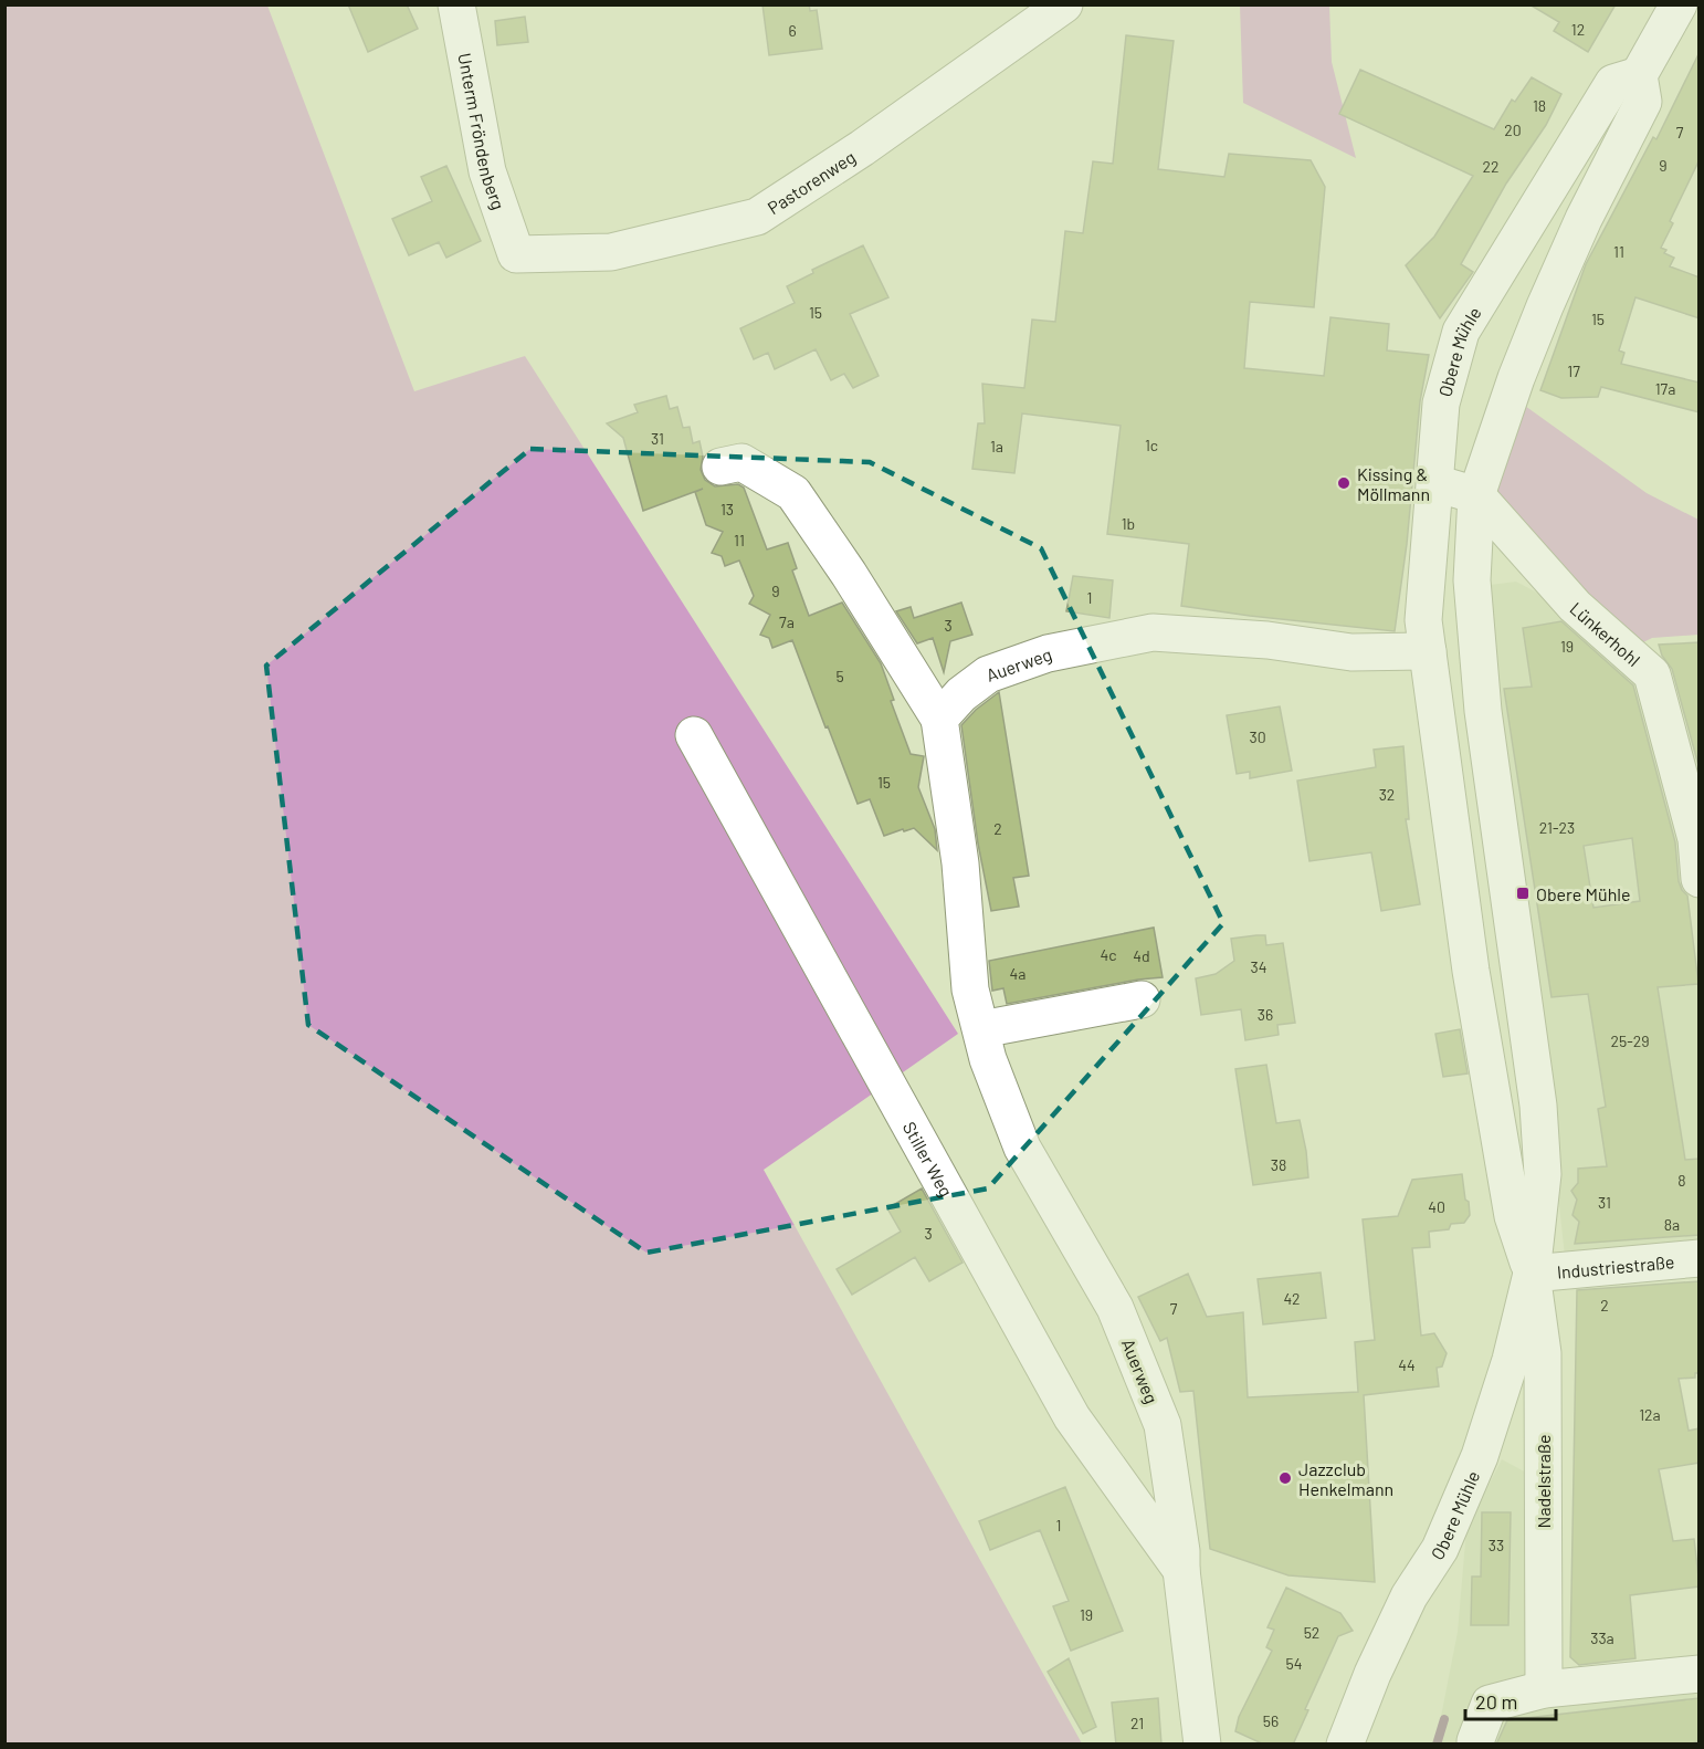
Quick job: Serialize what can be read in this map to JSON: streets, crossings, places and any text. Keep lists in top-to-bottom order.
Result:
{
  "streets": {
    "street": [
      "Unterm Fröndenberg",
      "Pastorenweg",
      "Obere Mühle",
      "Lünkerhohl",
      "Auerweg",
      "Stiller Weg",
      "Industriestraße",
      "Nadelstraße"
    ]
  },
  "crossings": [
    ["Unterm Fröndenberg", "Pastorenweg"],
    ["Obere Mühle", "Lünkerhohl"],
    ["Obere Mühle", "Auerweg"],
    ["Obere Mühle", "Industriestraße"],
    ["Obere Mühle", "Nadelstraße"],
    ["Auerweg", "Stiller Weg"],
    ["Industriestraße", "Nadelstraße"]
  ],
  "places": {
    "other": ["Kissing & Möllmann", "Jazzclub Henkelmann"],
    "transit": ["Obere Mühle"]
  },
  "house_numbers": [
    "12",
    "6",
    "18",
    "20",
    "7",
    "9",
    "22",
    "11",
    "15",
    "15",
    "17",
    "17a",
    "31",
    "1c",
    "1a",
    "13",
    "1b",
    "11",
    "9",
    "1",
    "7a",
    "3",
    "19",
    "5",
    "30",
    "15",
    "32",
    "21-23",
    "2",
    "4c",
    "4d",
    "34",
    "4a",
    "36",
    "25-29",
    "38",
    "8",
    "31",
    "40",
    "8a",
    "3",
    "42",
    "2",
    "7",
    "44",
    "12a",
    "1",
    "33",
    "19",
    "52",
    "33a",
    "54",
    "56",
    "21"
  ],
  "scale_bar": "20 m"
}
